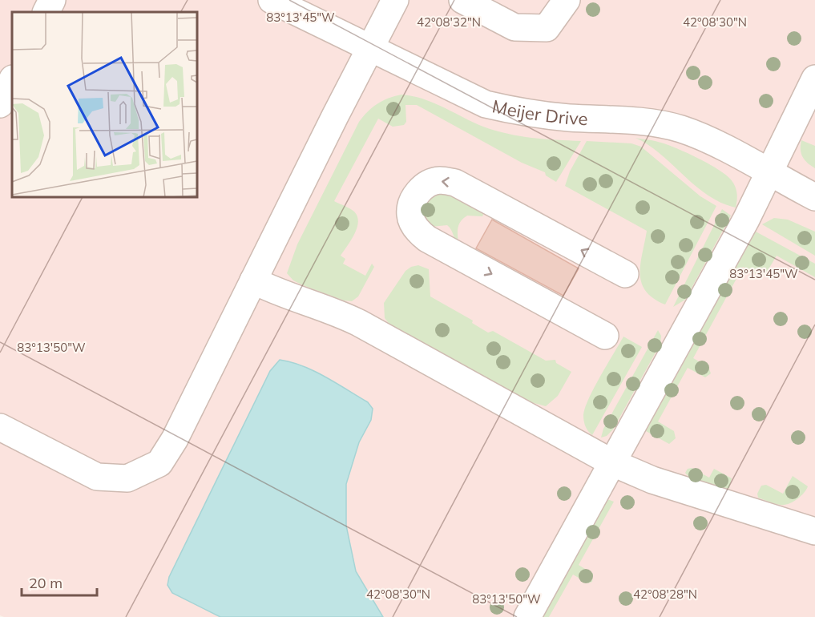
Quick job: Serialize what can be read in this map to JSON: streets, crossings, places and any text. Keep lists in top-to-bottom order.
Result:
{
  "streets": {
    "lane": ["Meijer Drive"]
  },
  "scale_bar": "20 m",
  "coordinates": [
    "83°13'45\"W",
    "42°08'32\"N",
    "42°08'30\"N",
    "83°13'50\"W",
    "42°08'28\"N"
  ]
}
